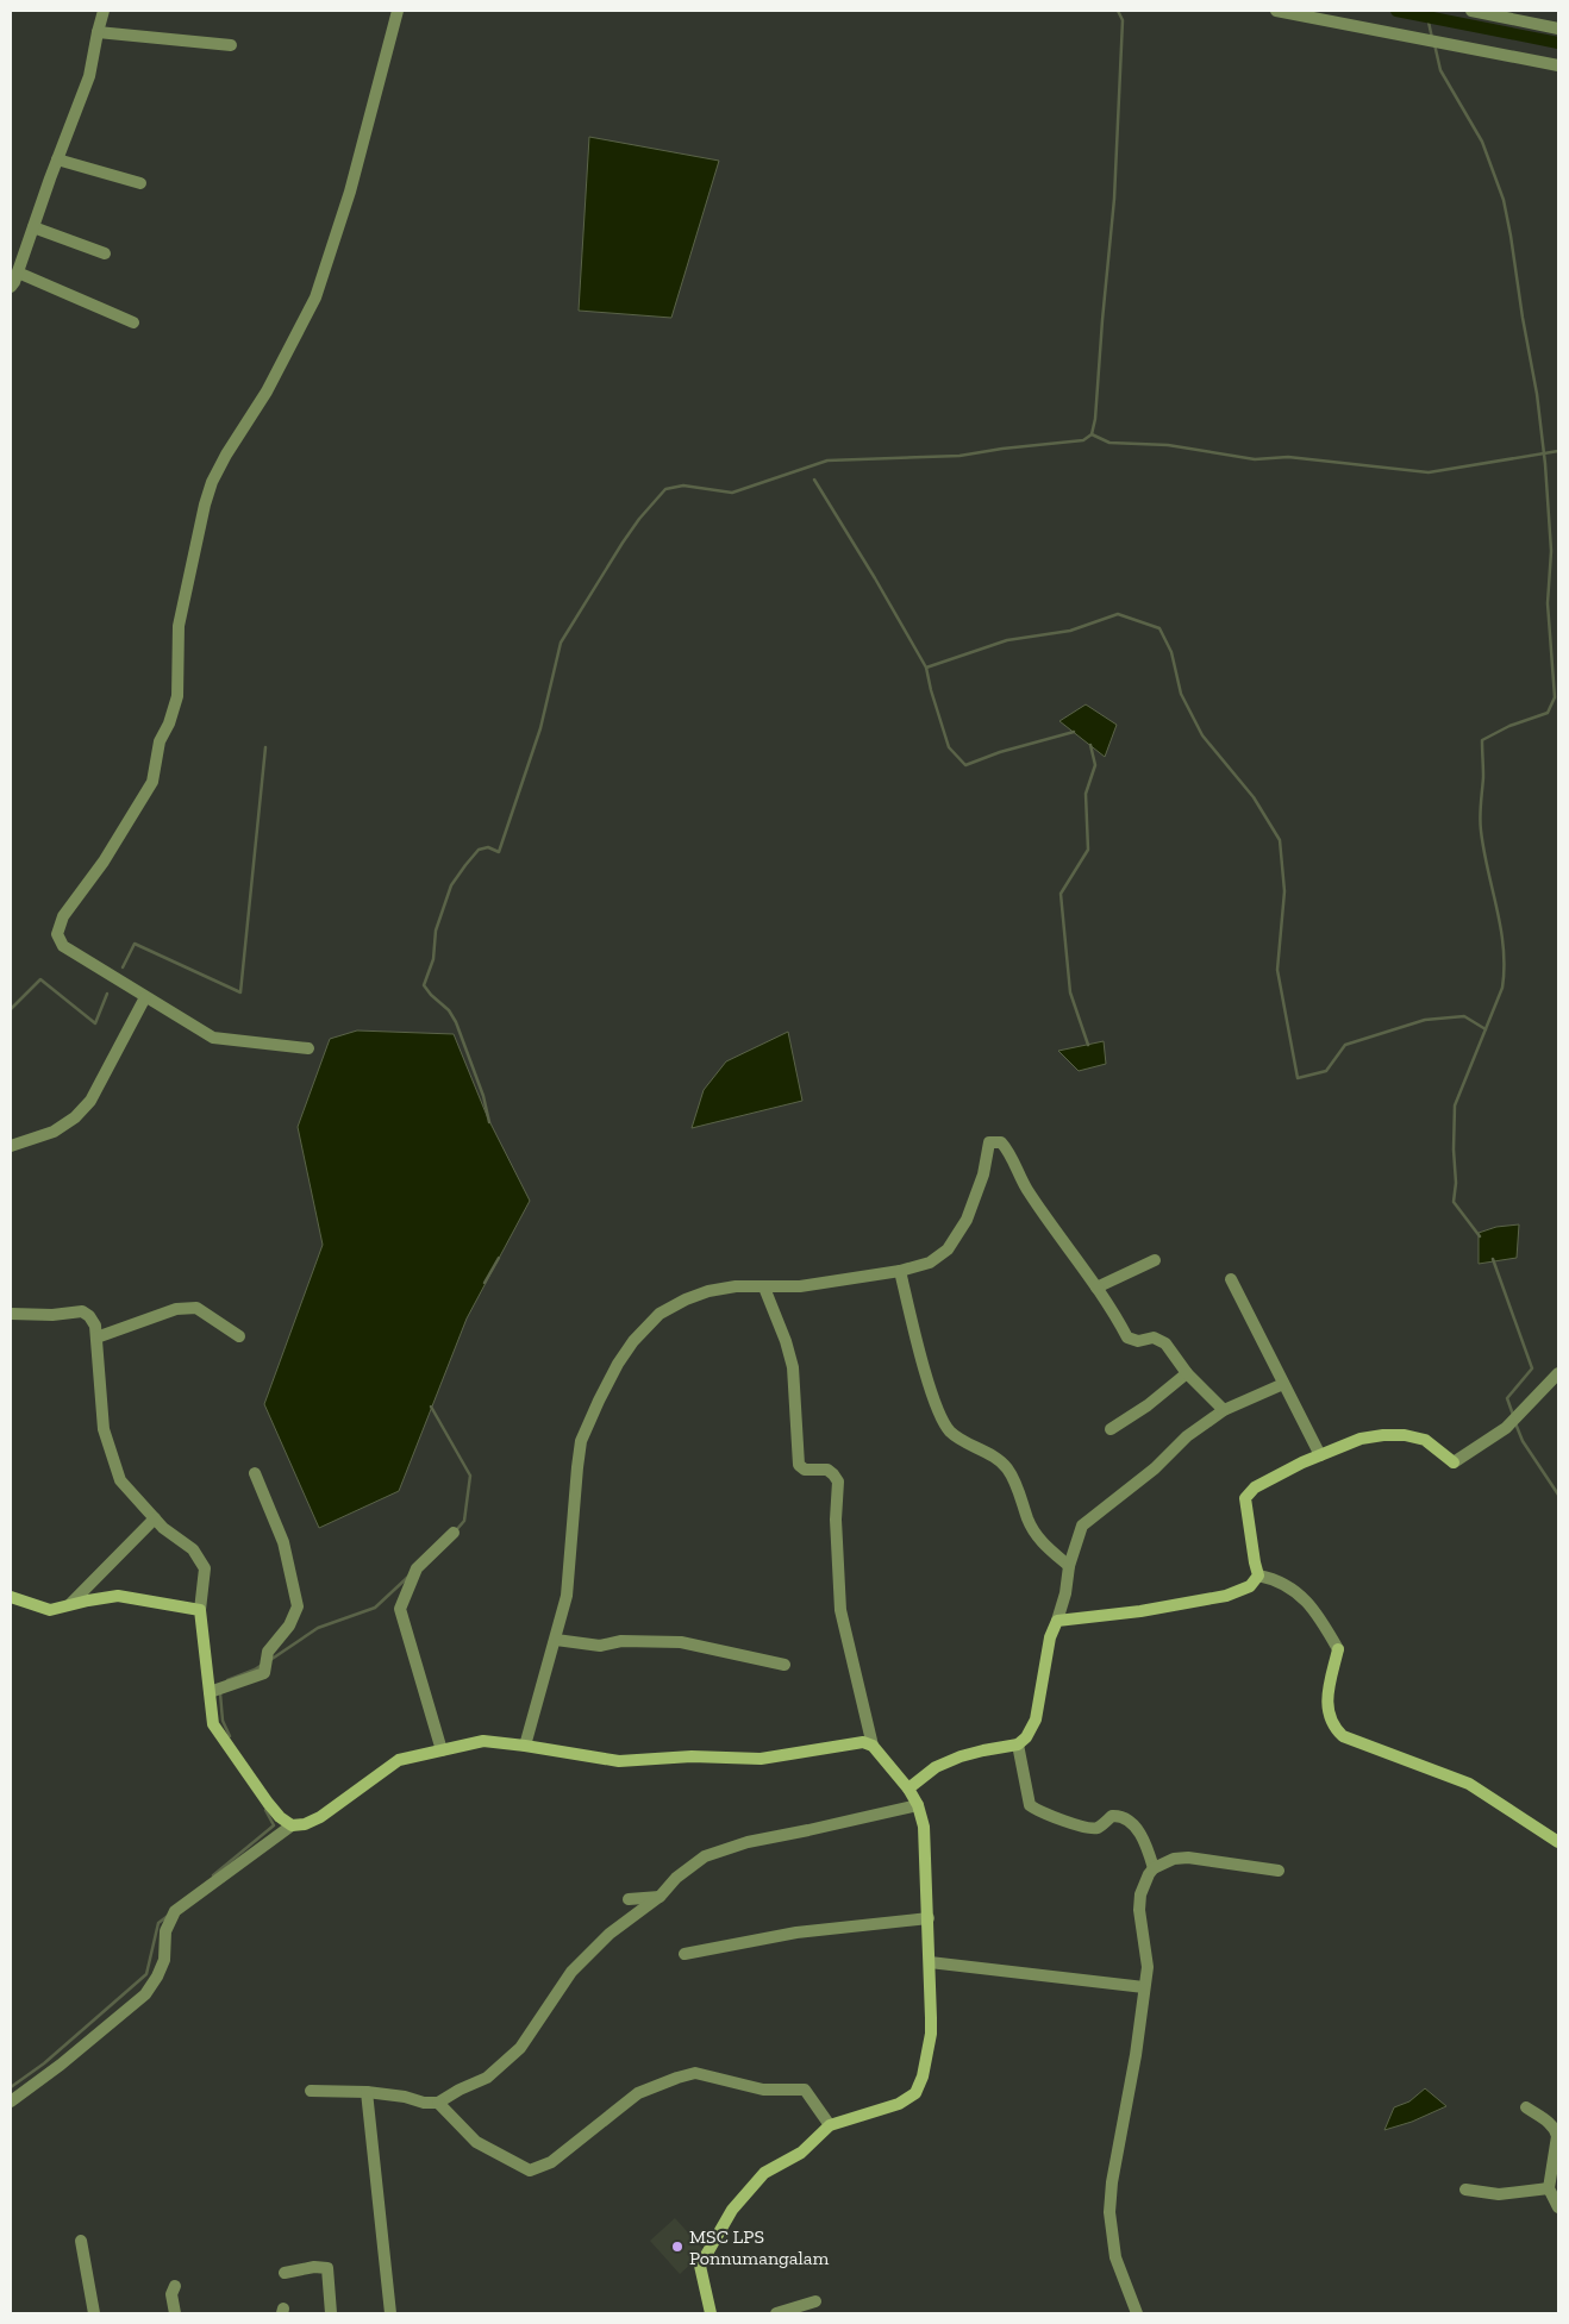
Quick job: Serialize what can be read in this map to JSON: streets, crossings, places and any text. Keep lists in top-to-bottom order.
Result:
{
  "places": ["MSC LPS Ponnumangalam"]
}
